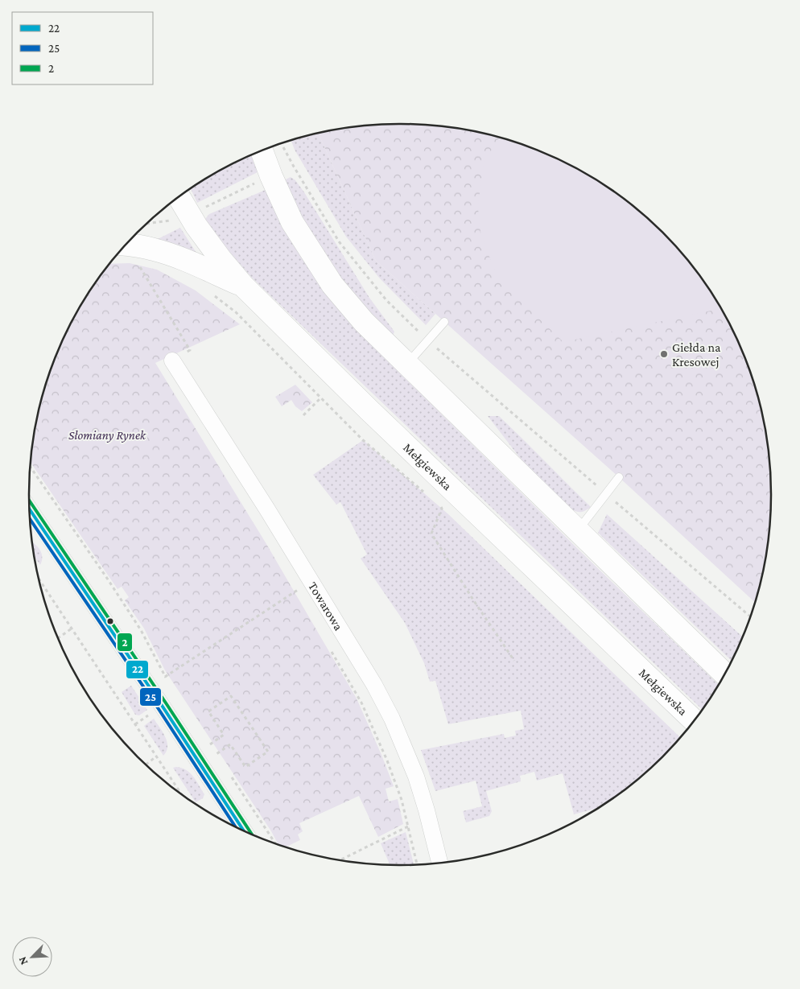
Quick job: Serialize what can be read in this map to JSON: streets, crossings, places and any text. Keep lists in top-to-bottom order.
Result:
{
  "streets": {
    "main road": ["Mełgiewska"],
    "street": ["Towarowa"]
  },
  "parks": ["Słomiany Rynek"],
  "places": ["Giełda na Kresowej"],
  "lines": ["transit line 2", "transit line 22", "transit line 25"],
  "legend": ["22", "25", "2"],
  "north": "bottom left"
}
